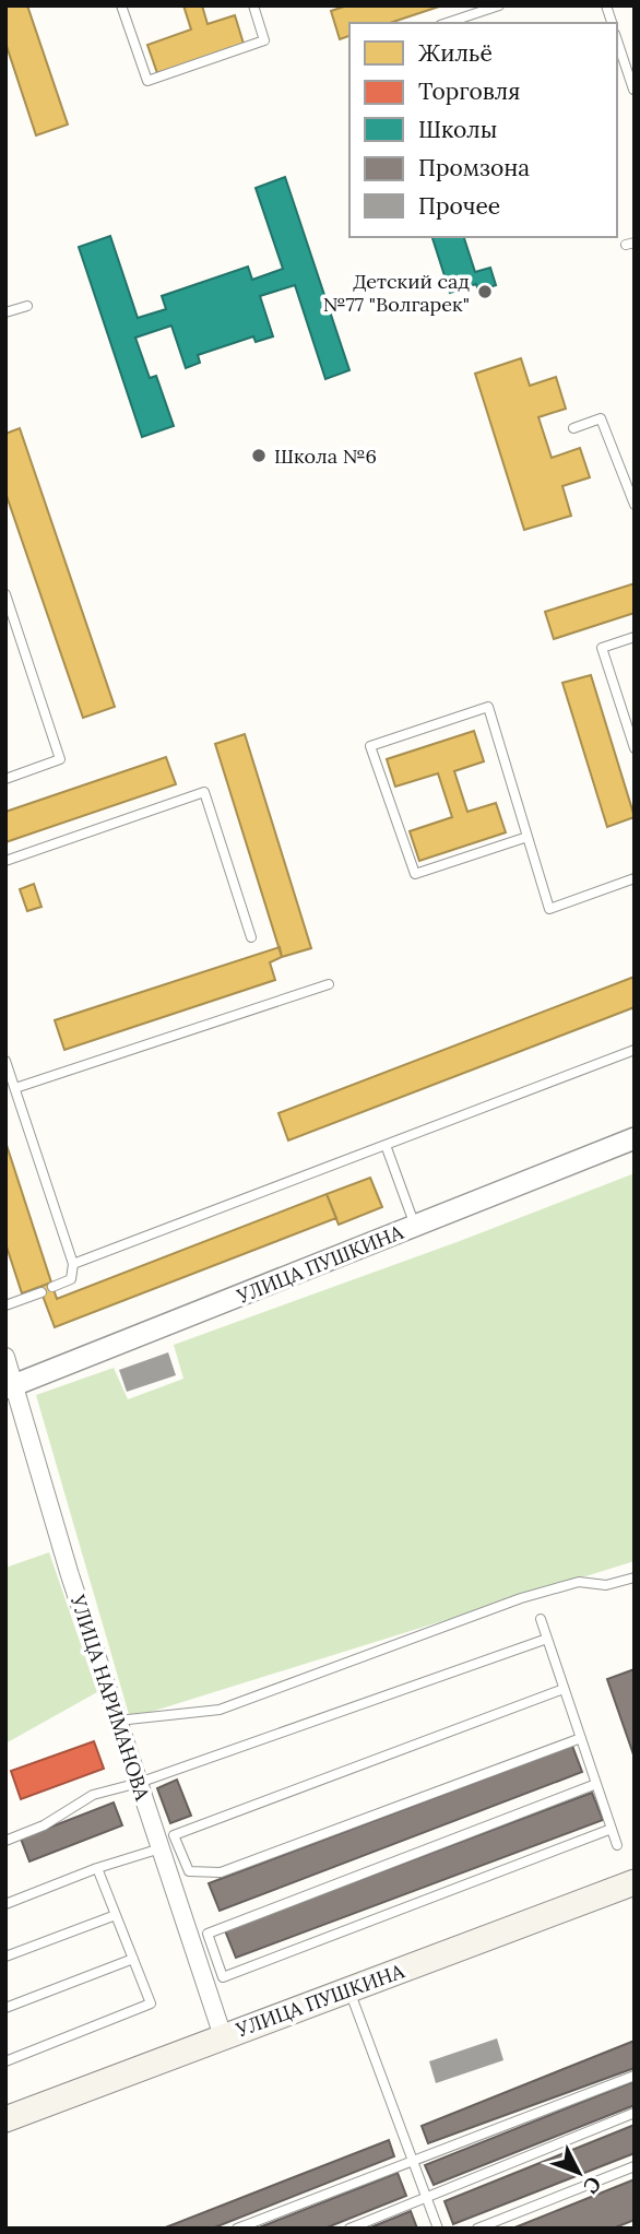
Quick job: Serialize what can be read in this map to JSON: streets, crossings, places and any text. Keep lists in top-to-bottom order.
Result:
{
  "streets": {
    "main road": ["УЛИЦА ПУШКИНА"],
    "street": ["УЛИЦА НАРИМАНОВА"]
  },
  "crossings": [
    ["УЛИЦА ПУШКИНА", "УЛИЦА НАРИМАНОВА"]
  ],
  "places": ["Детский сад №77 \"Волгарек\"", "Школа №6"],
  "legend": [
    "Жильё",
    "Торговля",
    "Школы",
    "Промзона",
    "Прочее"
  ],
  "north": "bottom right"
}
